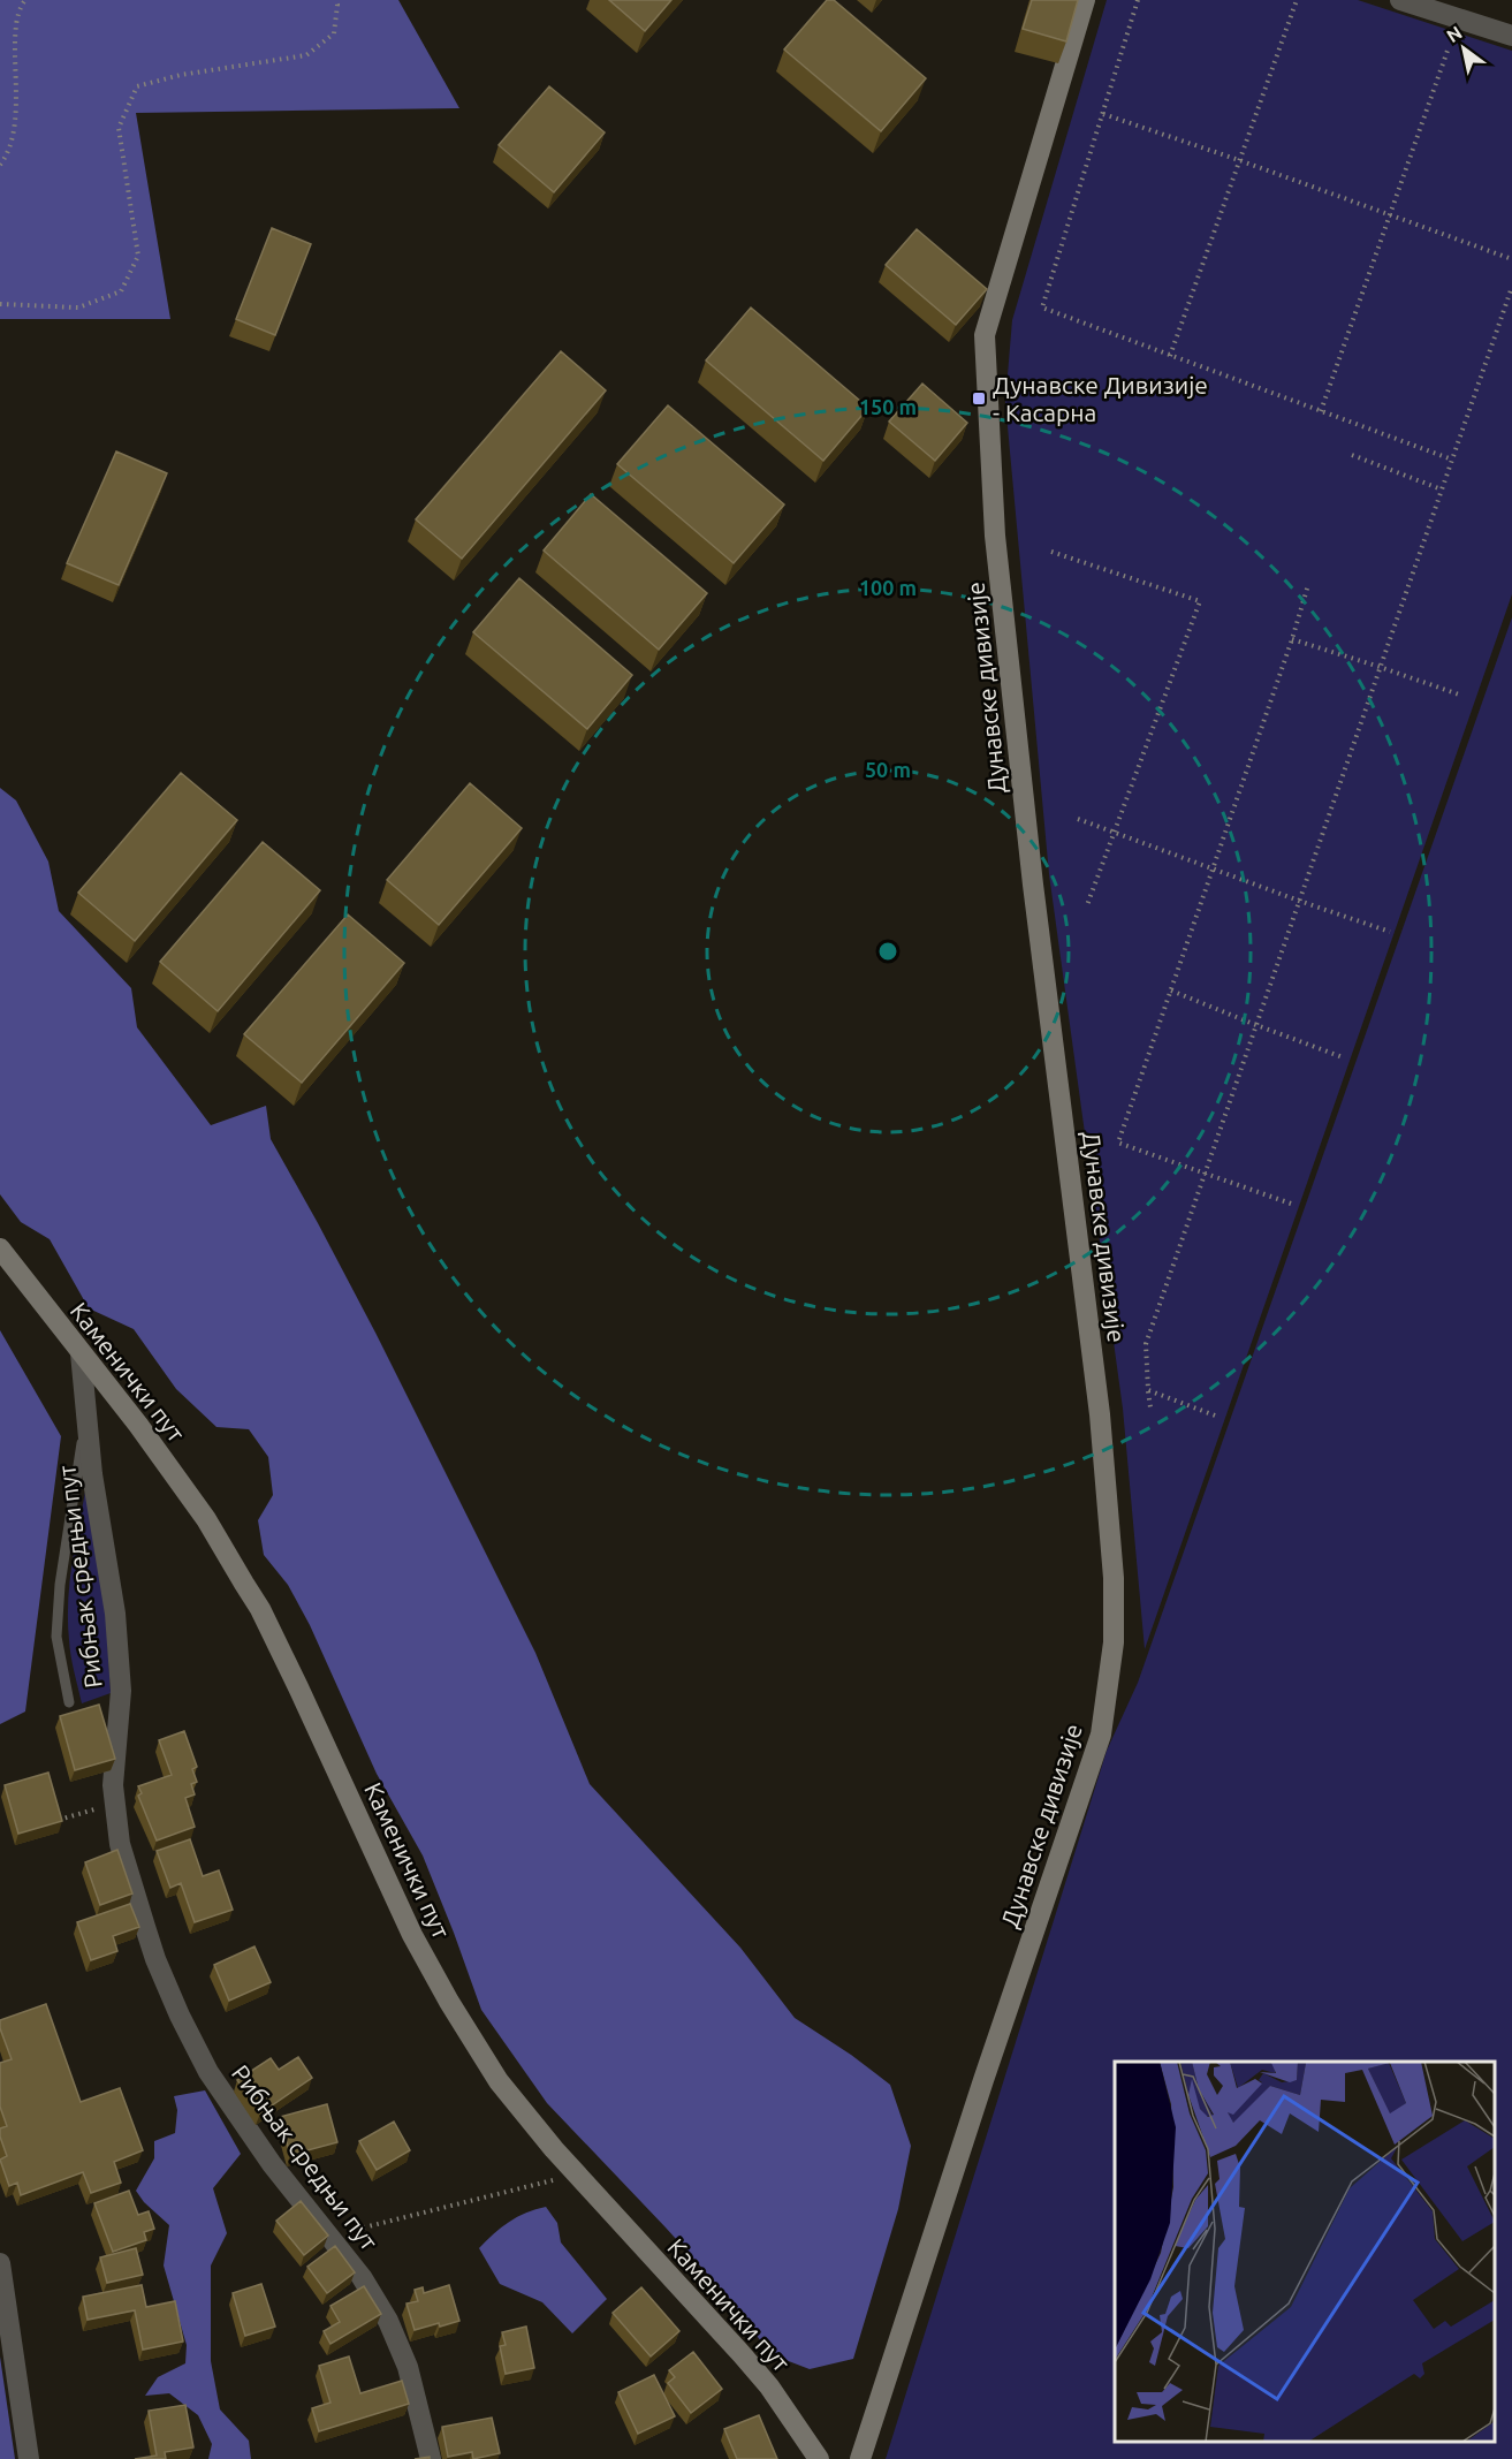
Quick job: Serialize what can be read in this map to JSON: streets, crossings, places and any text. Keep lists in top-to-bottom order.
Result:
{
  "streets": {
    "street": ["Дунавске дивизије", "Каменички пут", "Рибњак средњи пут"]
  },
  "crossings": [
    ["Каменички пут", "Рибњак средњи пут"]
  ],
  "places": {
    "transit": ["Дунавске Дивизије - Касарна"]
  },
  "north": "top left",
  "rings": ["150 m", "100 m", "50 m"]
}
